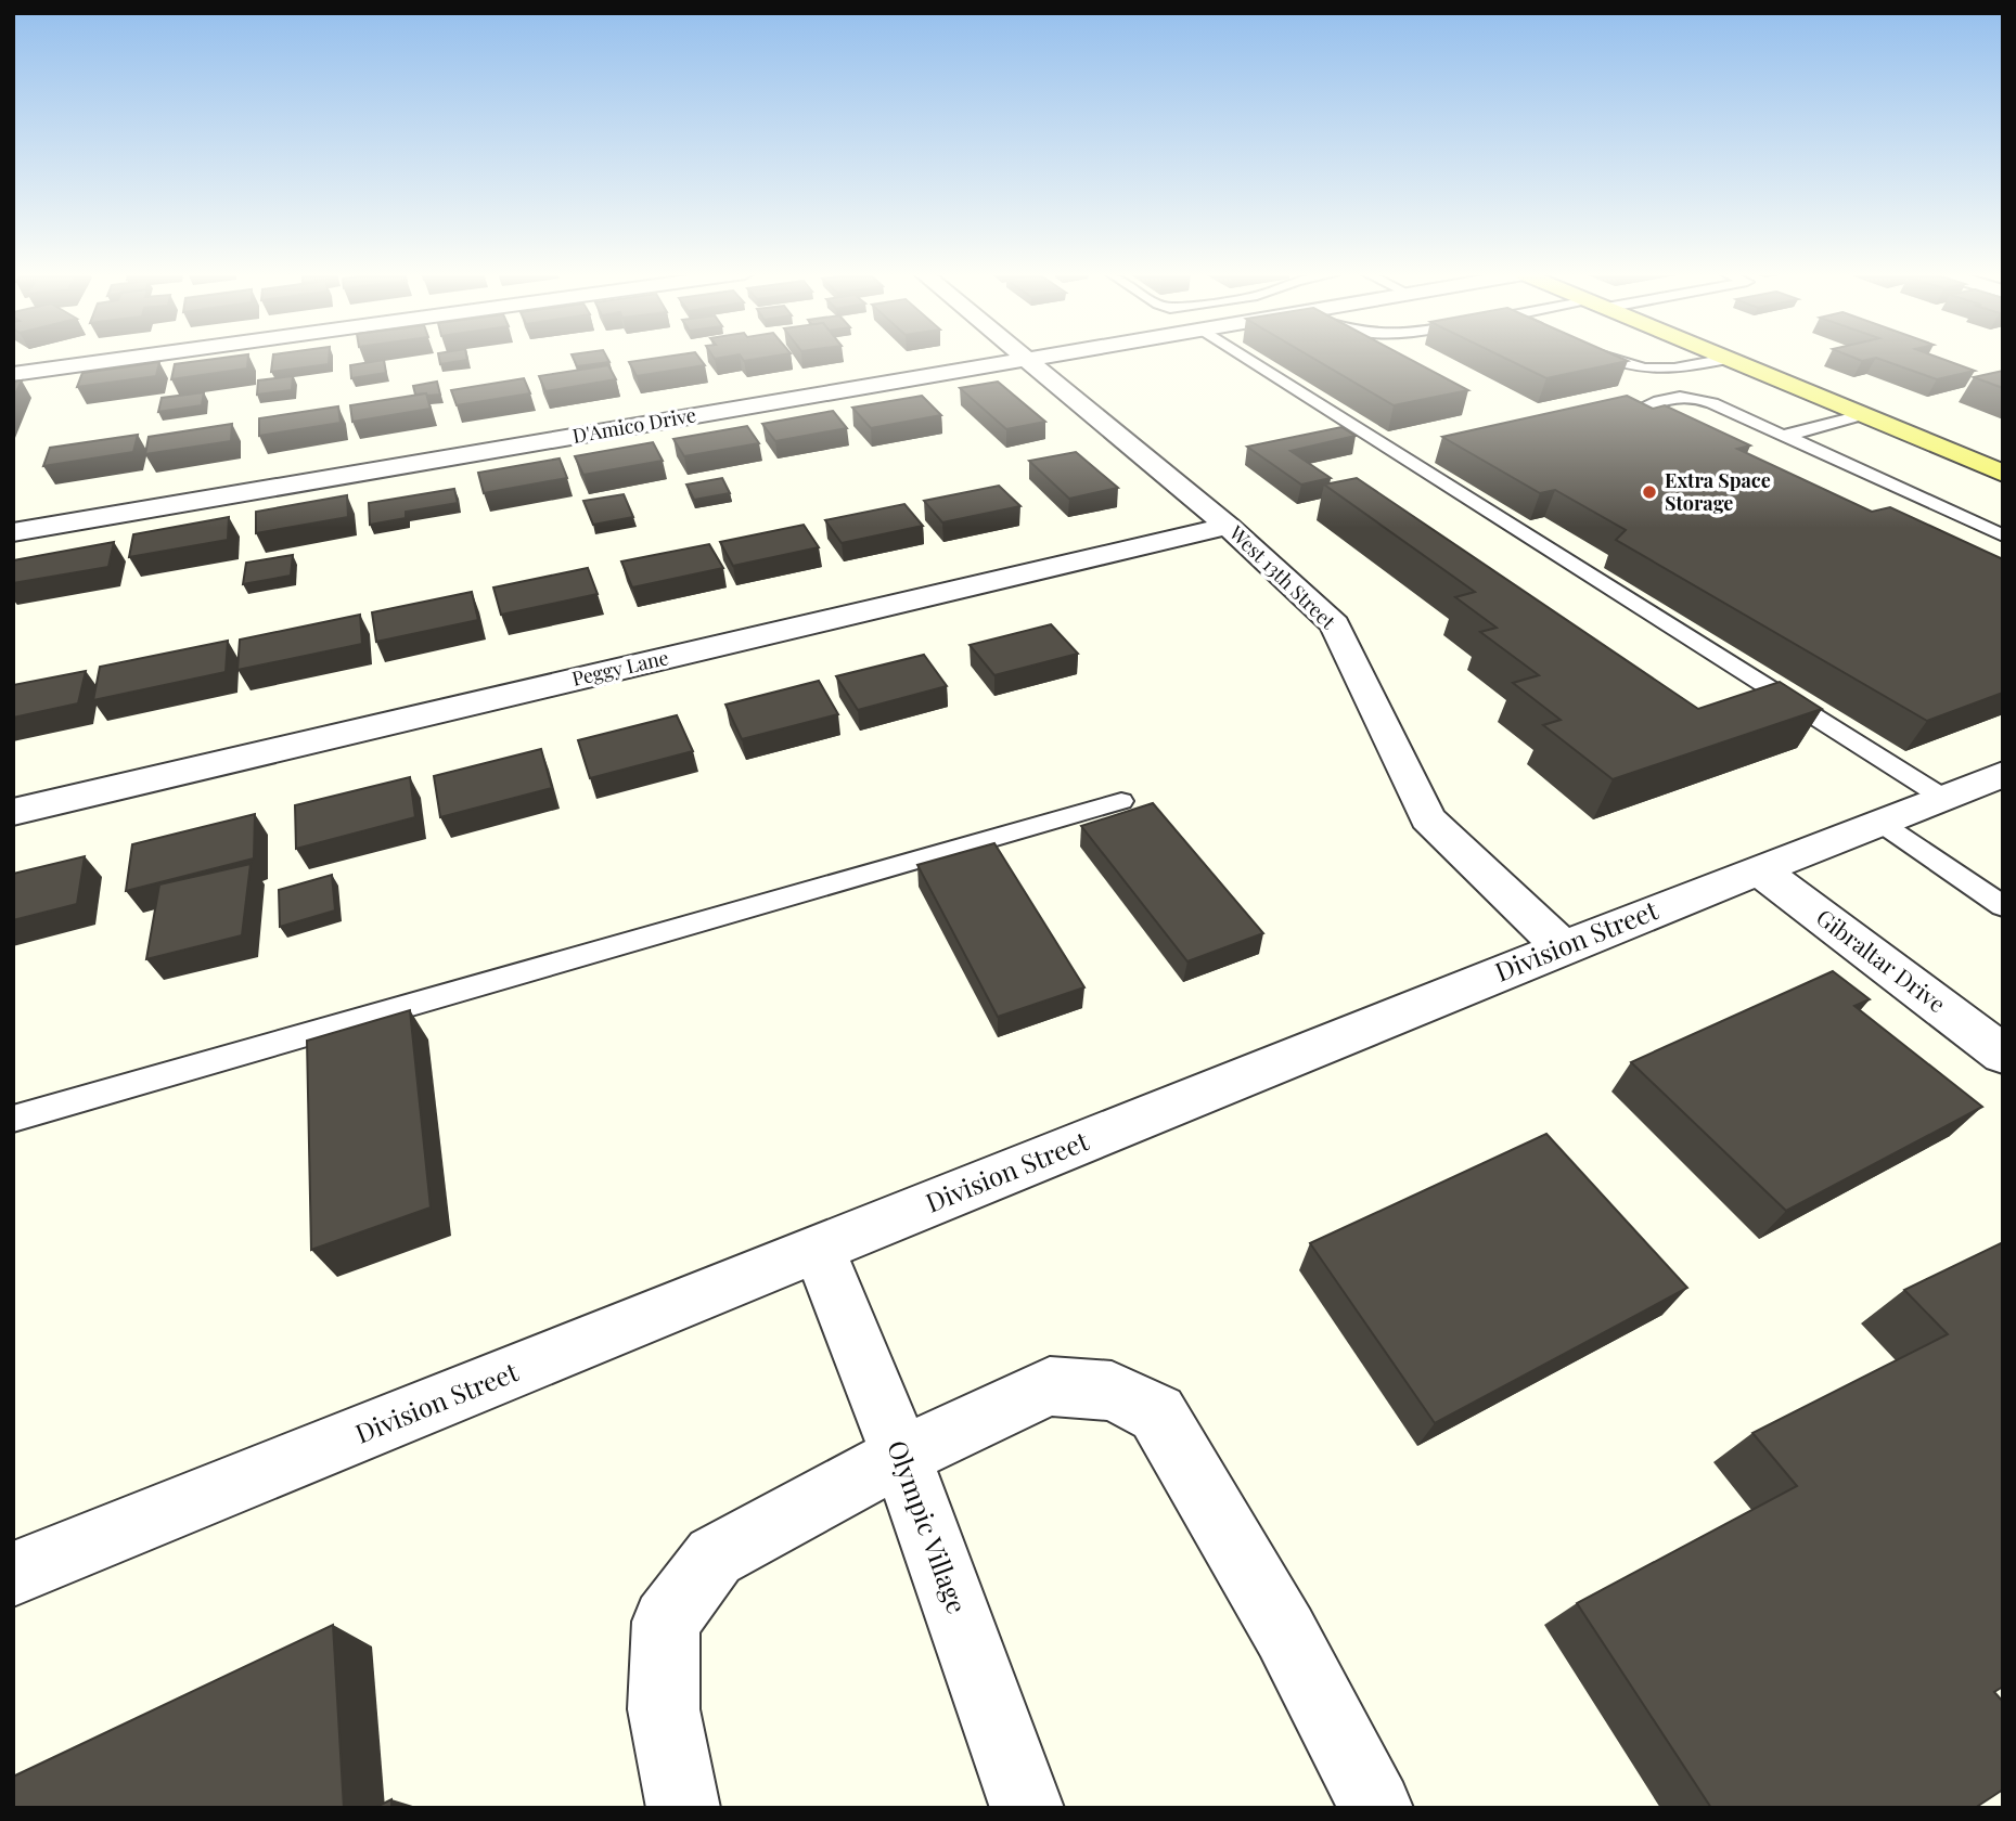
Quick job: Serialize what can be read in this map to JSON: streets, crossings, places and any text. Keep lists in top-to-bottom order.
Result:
{
  "streets": {
    "street": [
      "D'Amico Drive",
      "West 13th Street",
      "Peggy Lane",
      "Division Street",
      "Gibraltar Drive",
      "Olympic Village"
    ]
  },
  "crossings": [
    ["D'Amico Drive", "West 13th Street"],
    ["West 13th Street", "Peggy Lane"],
    ["West 13th Street", "Division Street"],
    ["Division Street", "Gibraltar Drive"],
    ["Division Street", "Olympic Village"]
  ],
  "places": ["Extra Space Storage"]
}
